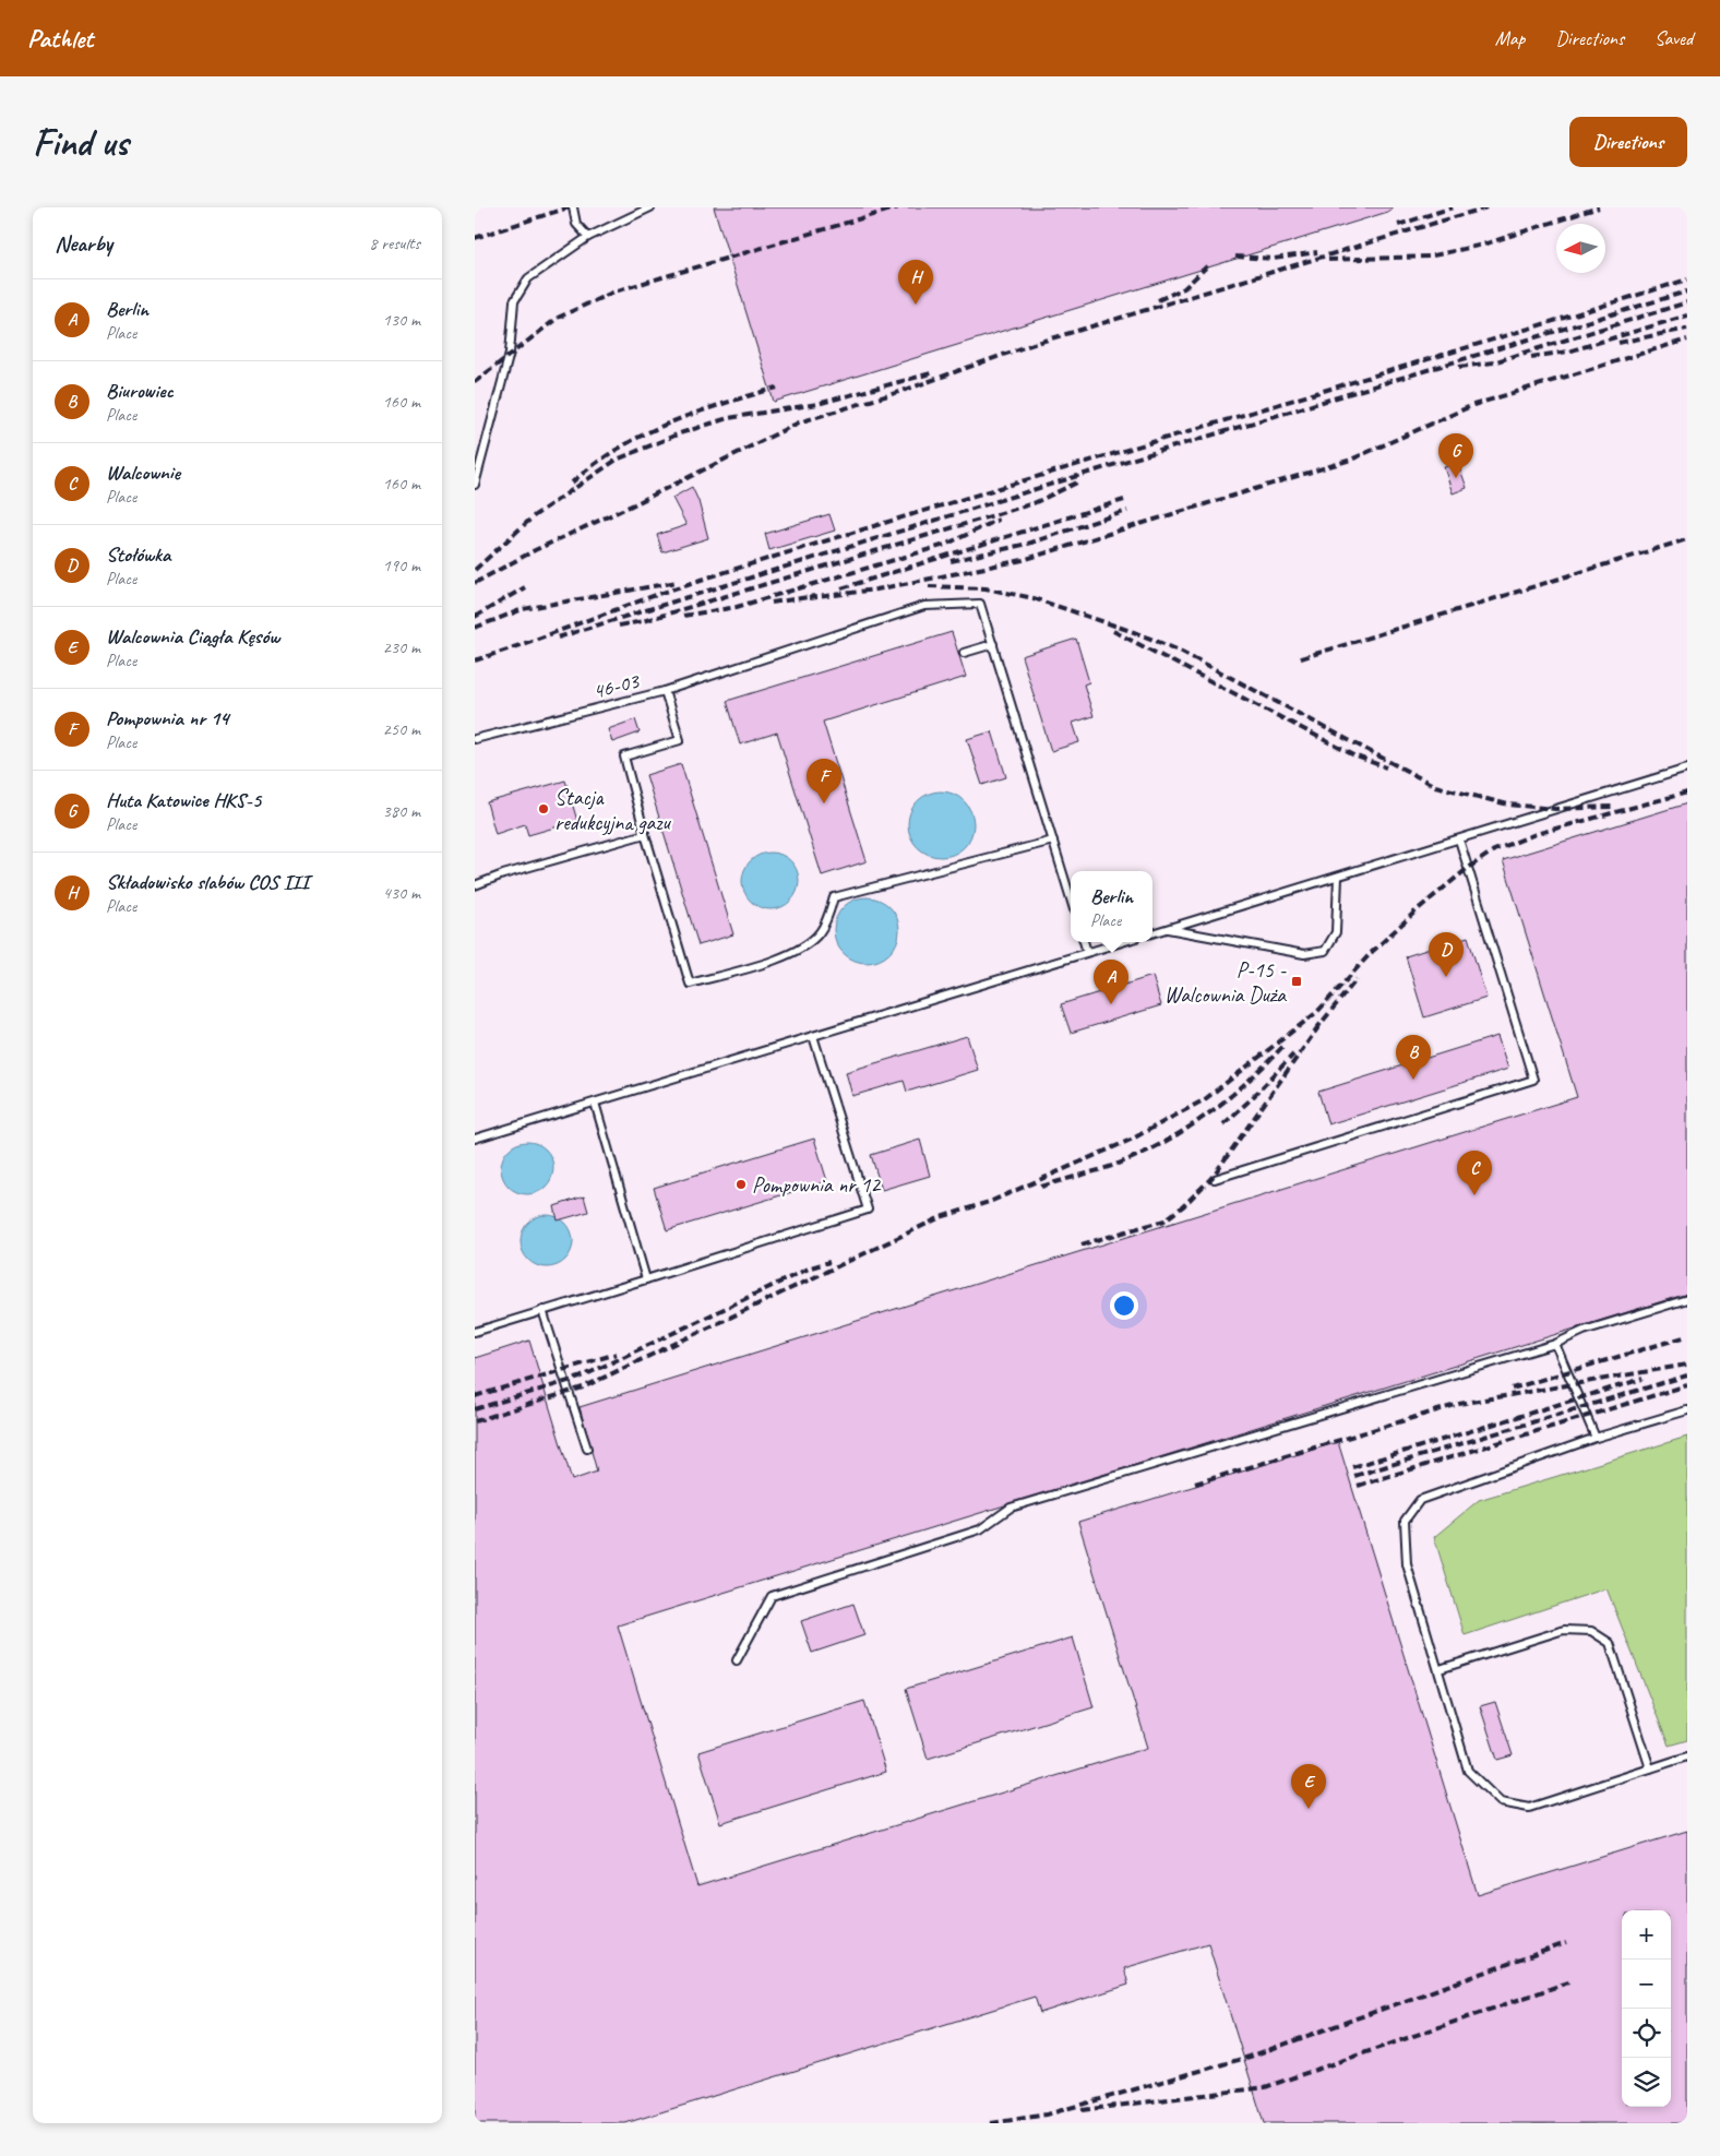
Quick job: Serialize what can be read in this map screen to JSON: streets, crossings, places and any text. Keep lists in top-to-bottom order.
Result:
{
  "streets": {
    "lane": ["46-03"]
  },
  "places": {
    "other": ["Stacja redukcyjna gazu", "Pompownia nr 12"],
    "transit": ["P-15 - Walcownia Duża"]
  },
  "north": "left",
  "page": {
    "header": "Pathlet",
    "nav": ["Map", "Directions", "Saved"],
    "buttons": "Directions",
    "title": "Find us",
    "heading": ["Nearby", "8 results"],
    "pins": [
      "H",
      "G",
      "F",
      "D",
      "A",
      "B",
      "C",
      "E"
    ],
    "list": [
      {
        "mark": "A",
        "name": "Berlin",
        "note": "Place",
        "value": "130 m"
      },
      {
        "mark": "B",
        "name": "Biurowiec",
        "note": "Place",
        "value": "160 m"
      },
      {
        "mark": "C",
        "name": "Walcownie",
        "note": "Place",
        "value": "160 m"
      },
      {
        "mark": "D",
        "name": "Stołówka",
        "note": "Place",
        "value": "190 m"
      },
      {
        "mark": "E",
        "name": "Walcownia Ciągła Kęsów",
        "note": "Place",
        "value": "230 m"
      },
      {
        "mark": "F",
        "name": "Pompownia nr 14",
        "note": "Place",
        "value": "250 m"
      },
      {
        "mark": "G",
        "name": "Huta Katowice HKS-5",
        "note": "Place",
        "value": "380 m"
      },
      {
        "mark": "H",
        "name": "Składowisko slabów COS III",
        "note": "Place",
        "value": "430 m"
      }
    ],
    "popup": ["Berlin", "Place"],
    "map_buttons": ["+", "−"]
  }
}
